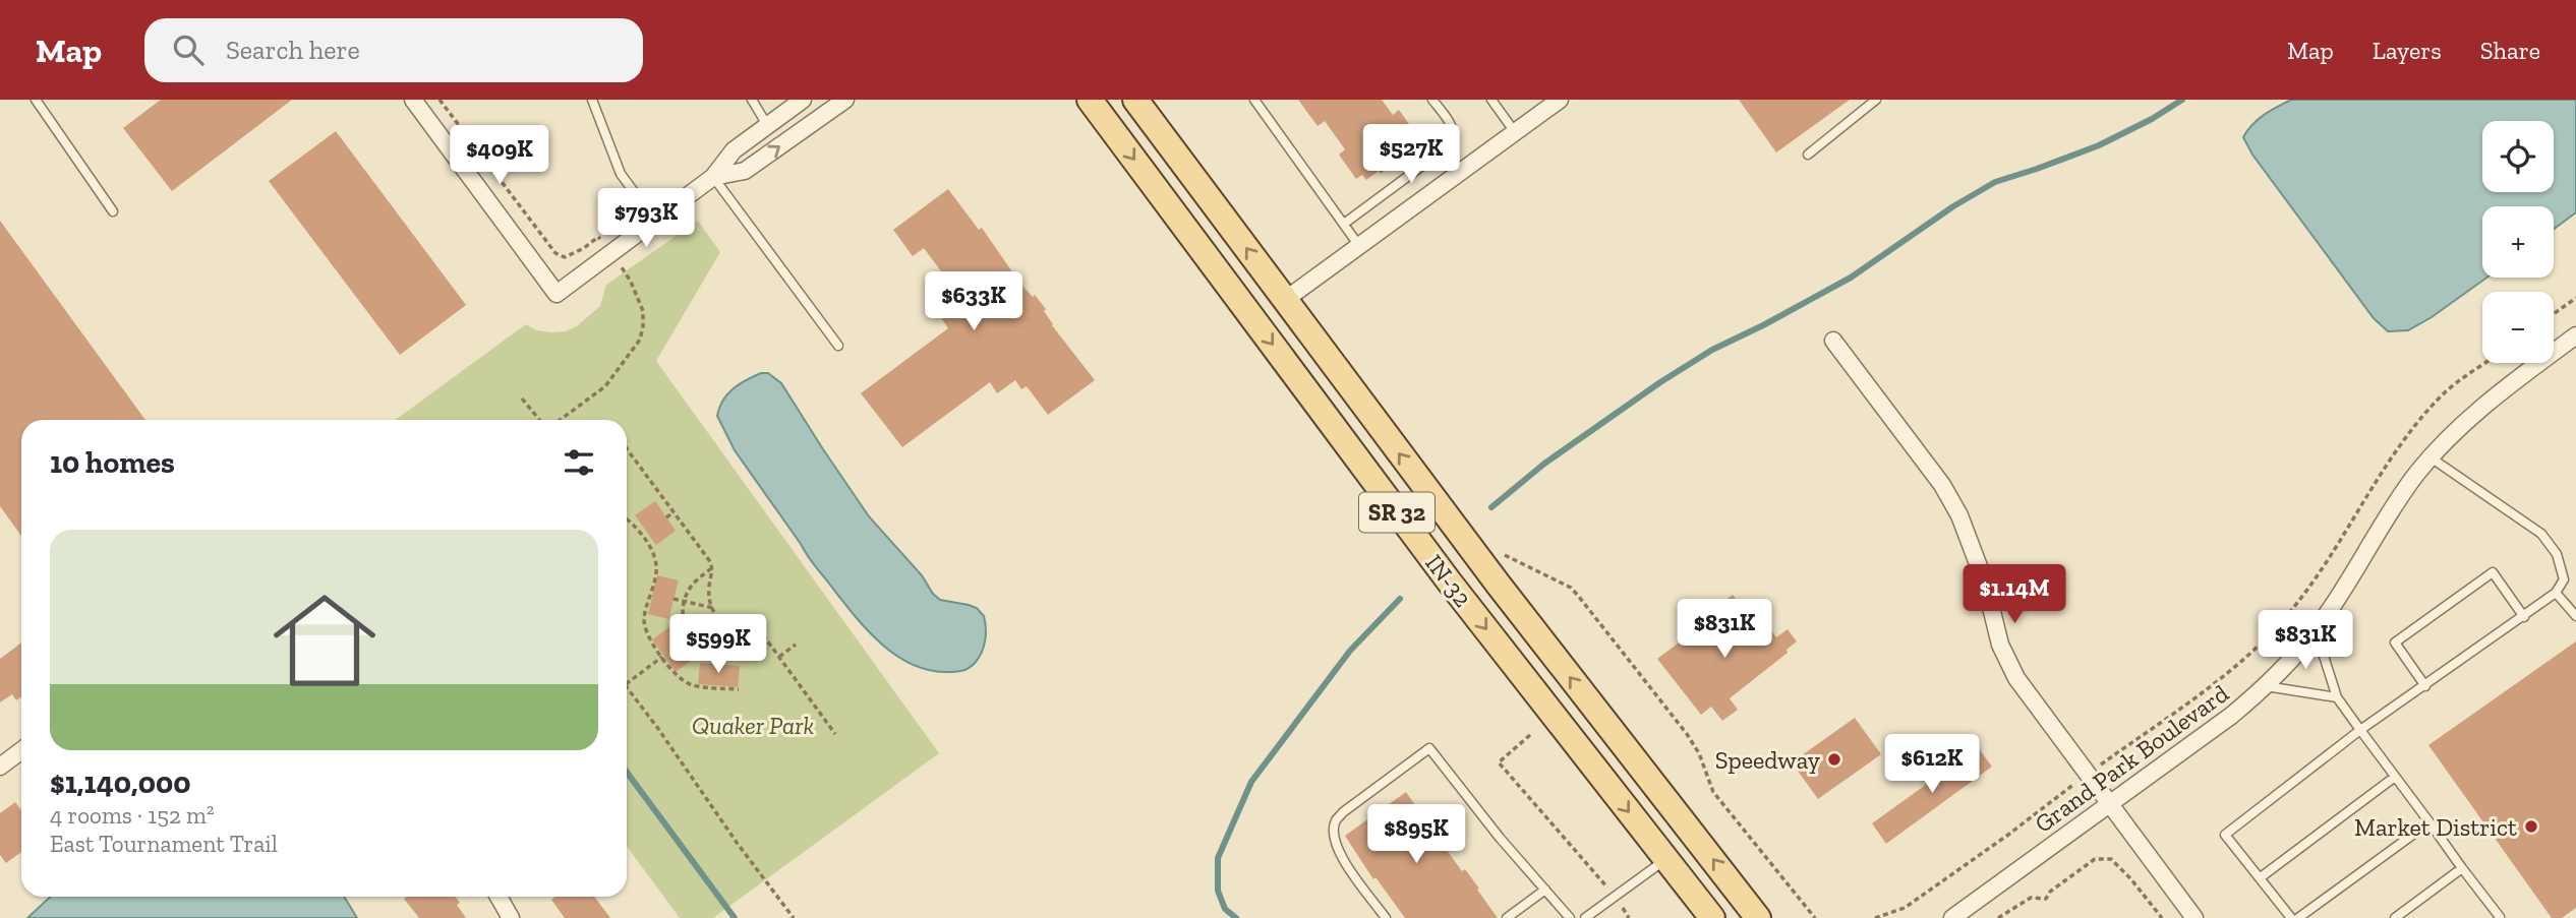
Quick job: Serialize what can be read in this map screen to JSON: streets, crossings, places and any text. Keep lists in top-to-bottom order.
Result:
{
  "streets": {
    "main road": ["SR 32", "IN-32"],
    "street": ["Grand Park Boulevard"]
  },
  "parks": ["Quaker Park"],
  "places": ["Speedway", "Market District"],
  "page": {
    "header": "Map",
    "search": "Search here",
    "nav": ["Map", "Layers", "Share"],
    "map_buttons": ["+", "−"],
    "price": [
      "$527K",
      "$409K",
      "$793K",
      "$633K",
      "$1.14M",
      "$831K",
      "$831K",
      "$599K",
      "$612K",
      "$895K"
    ],
    "heading": "10 homes",
    "list": [
      {
        "name": "$1,140,000",
        "note": "4 rooms · 152 m² · East Tournament Trail"
      }
    ]
  }
}
